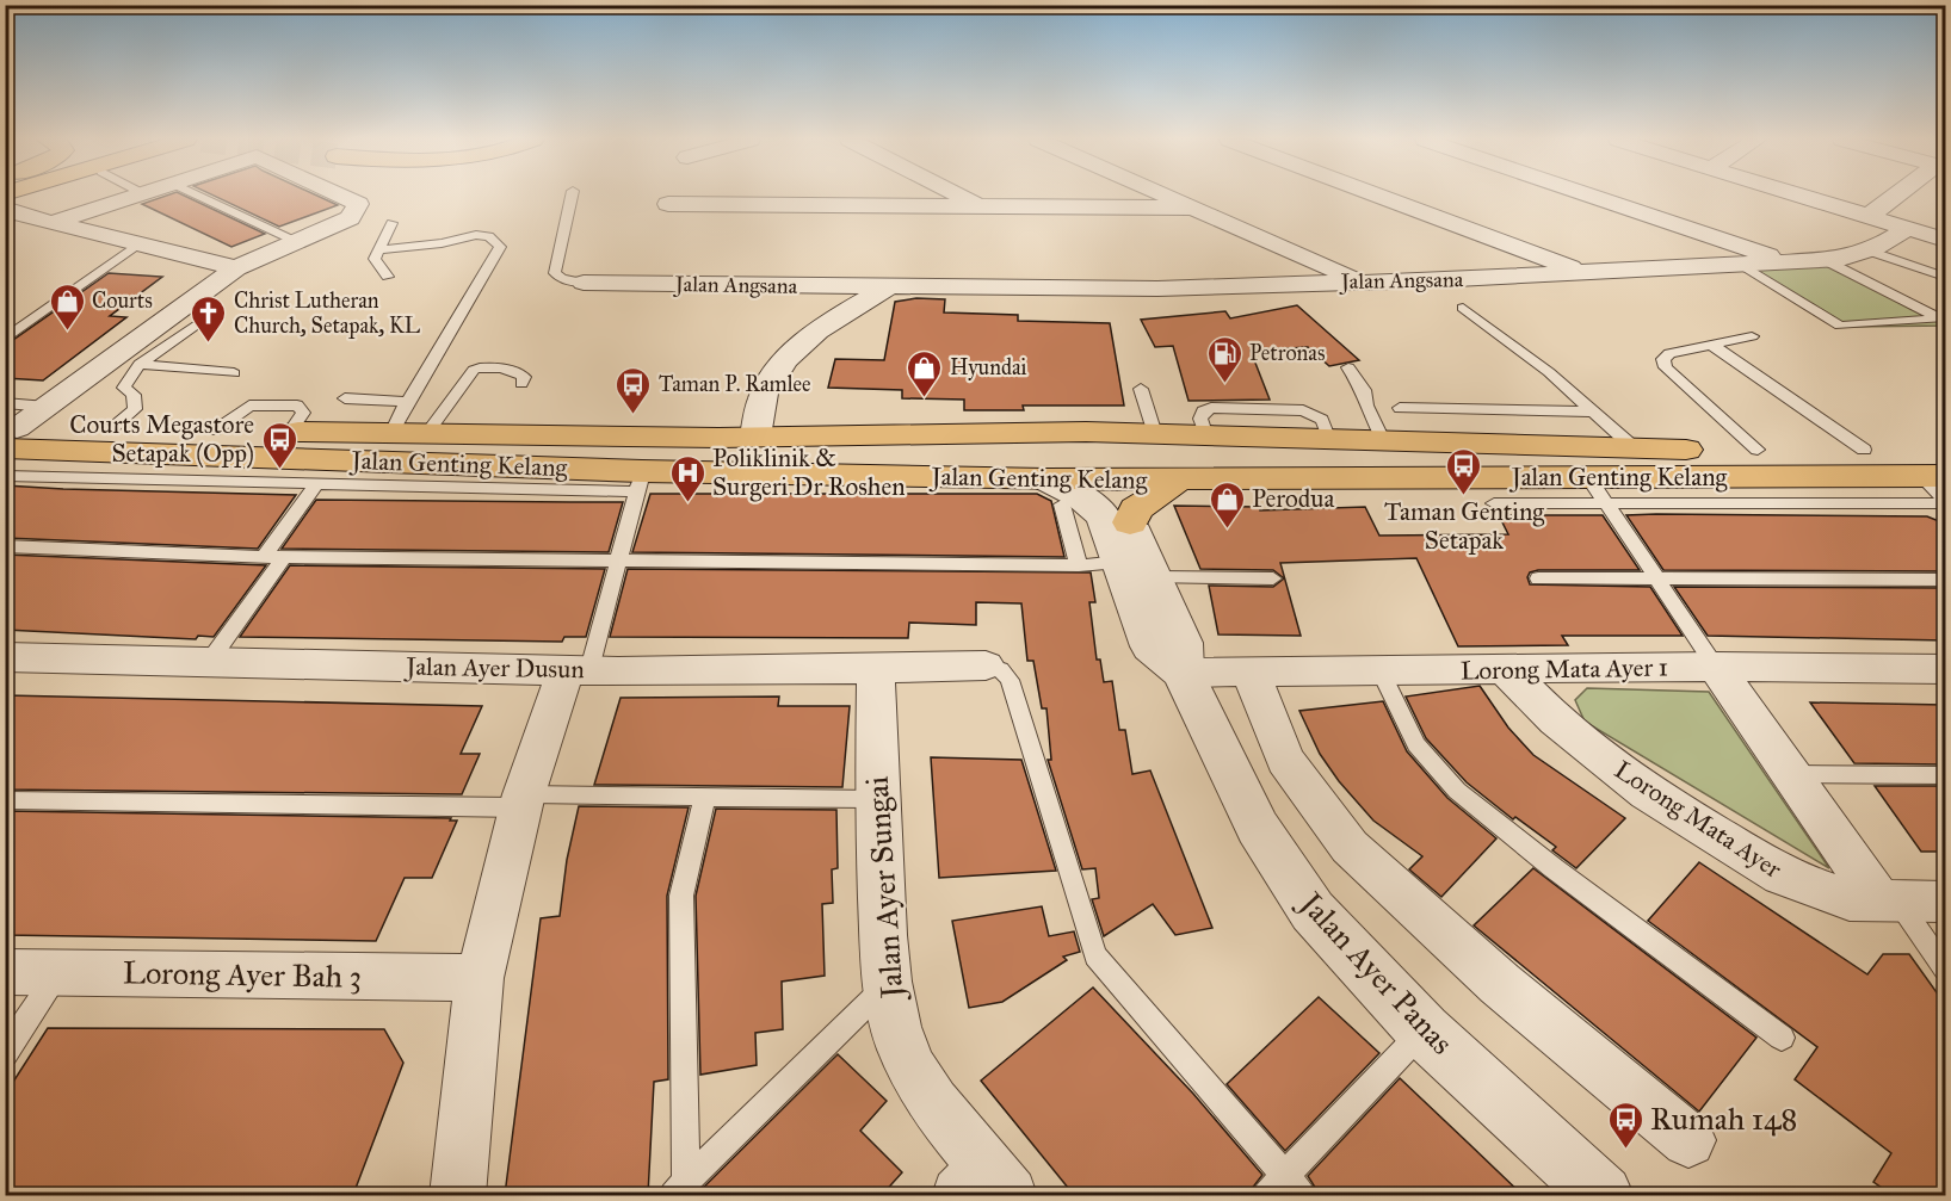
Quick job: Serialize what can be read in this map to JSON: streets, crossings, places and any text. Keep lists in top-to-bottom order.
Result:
{
  "streets": {
    "main road": ["Jalan Genting Kelang"],
    "street": [
      "Jalan Angsana",
      "Jalan Ayer Dusun",
      "Lorong Mata Ayer 1",
      "Lorong Mata Ayer",
      "Jalan Ayer Sungai",
      "Jalan Ayer Panas",
      "Lorong Ayer Bah 3"
    ]
  },
  "crossings": [
    ["Jalan Angsana", "Jalan Genting Kelang"],
    ["Jalan Genting Kelang", "Jalan Ayer Panas"],
    ["Jalan Ayer Dusun", "Jalan Ayer Sungai"],
    ["Lorong Mata Ayer 1", "Lorong Mata Ayer"],
    ["Lorong Mata Ayer 1", "Jalan Ayer Panas"]
  ],
  "places": {
    "shop": ["Courts", "Hyundai", "Perodua"],
    "church": ["Christ Lutheran Church, Setapak, KL"],
    "fuel station": ["Petronas"],
    "bus stop": [
      "Taman P. Ramlee",
      "Courts Megastore Setapak (Opp)",
      "Taman Genting Setapak",
      "Rumah 148"
    ],
    "hospital": ["Poliklinik & Surgeri Dr Roshen"]
  }
}
